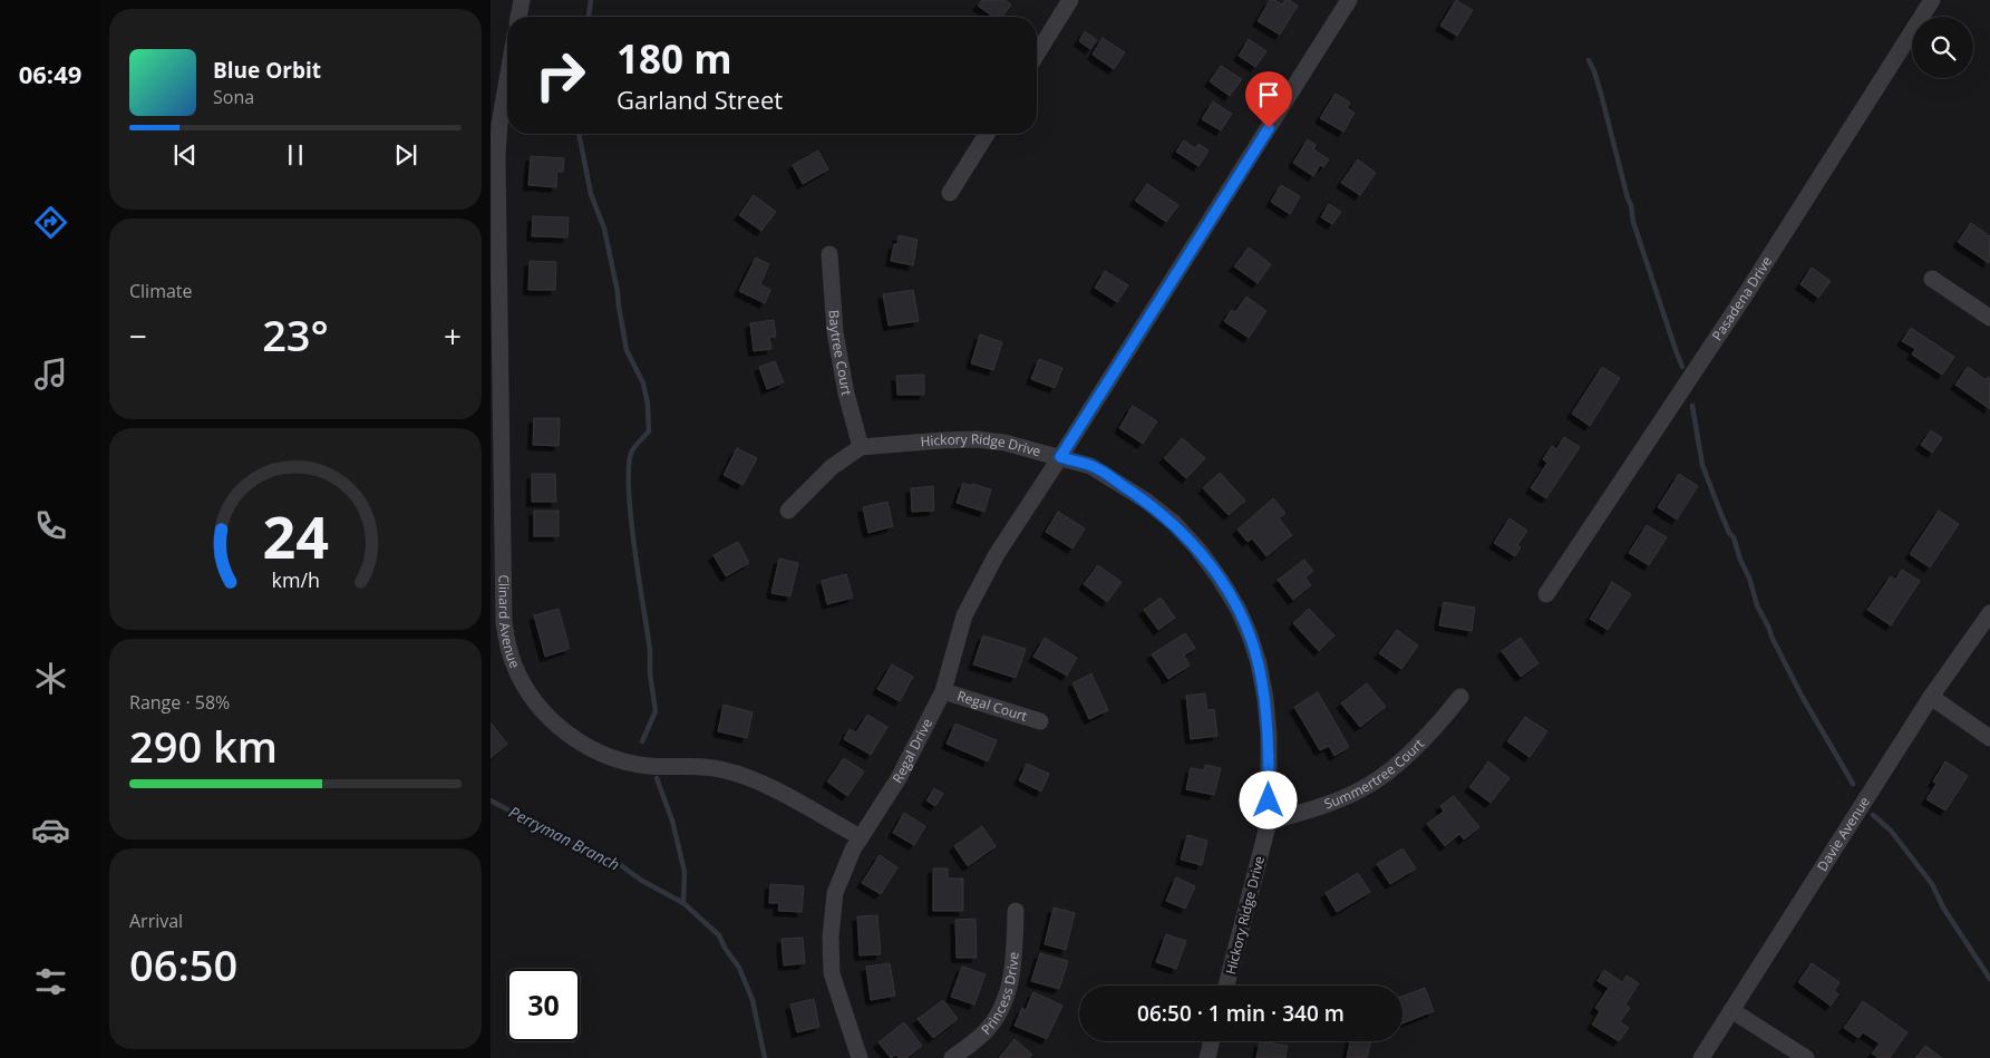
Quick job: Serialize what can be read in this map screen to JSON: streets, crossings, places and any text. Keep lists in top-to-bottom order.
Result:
{
  "streets": {
    "street": [
      "Pasadena Drive",
      "Baytree Court",
      "Hickory Ridge Drive",
      "Clinard Avenue",
      "Regal Court",
      "Regal Drive",
      "Summertree Court",
      "Davie Avenue",
      "Princess Drive"
    ]
  },
  "crossings": [
    ["Baytree Court", "Hickory Ridge Drive"],
    ["Hickory Ridge Drive", "Regal Drive"],
    ["Hickory Ridge Drive", "Summertree Court"],
    ["Clinard Avenue", "Regal Drive"],
    ["Regal Court", "Regal Drive"]
  ],
  "water": ["Perryman Branch"],
  "page": {
    "tabs": "06:49",
    "turn": ["180 m", "Garland Street"],
    "song": ["Blue Orbit", "Sona"],
    "tile": [
      "Climate",
      ["Range · 58%", "290 km"],
      ["Arrival", "06:50"]
    ],
    "heat": ["−", "23°", "+"],
    "limit": "30",
    "trip": "06:50 · 1 min · 340 m",
    "gauge": ["24", "km/h"]
  }
}
